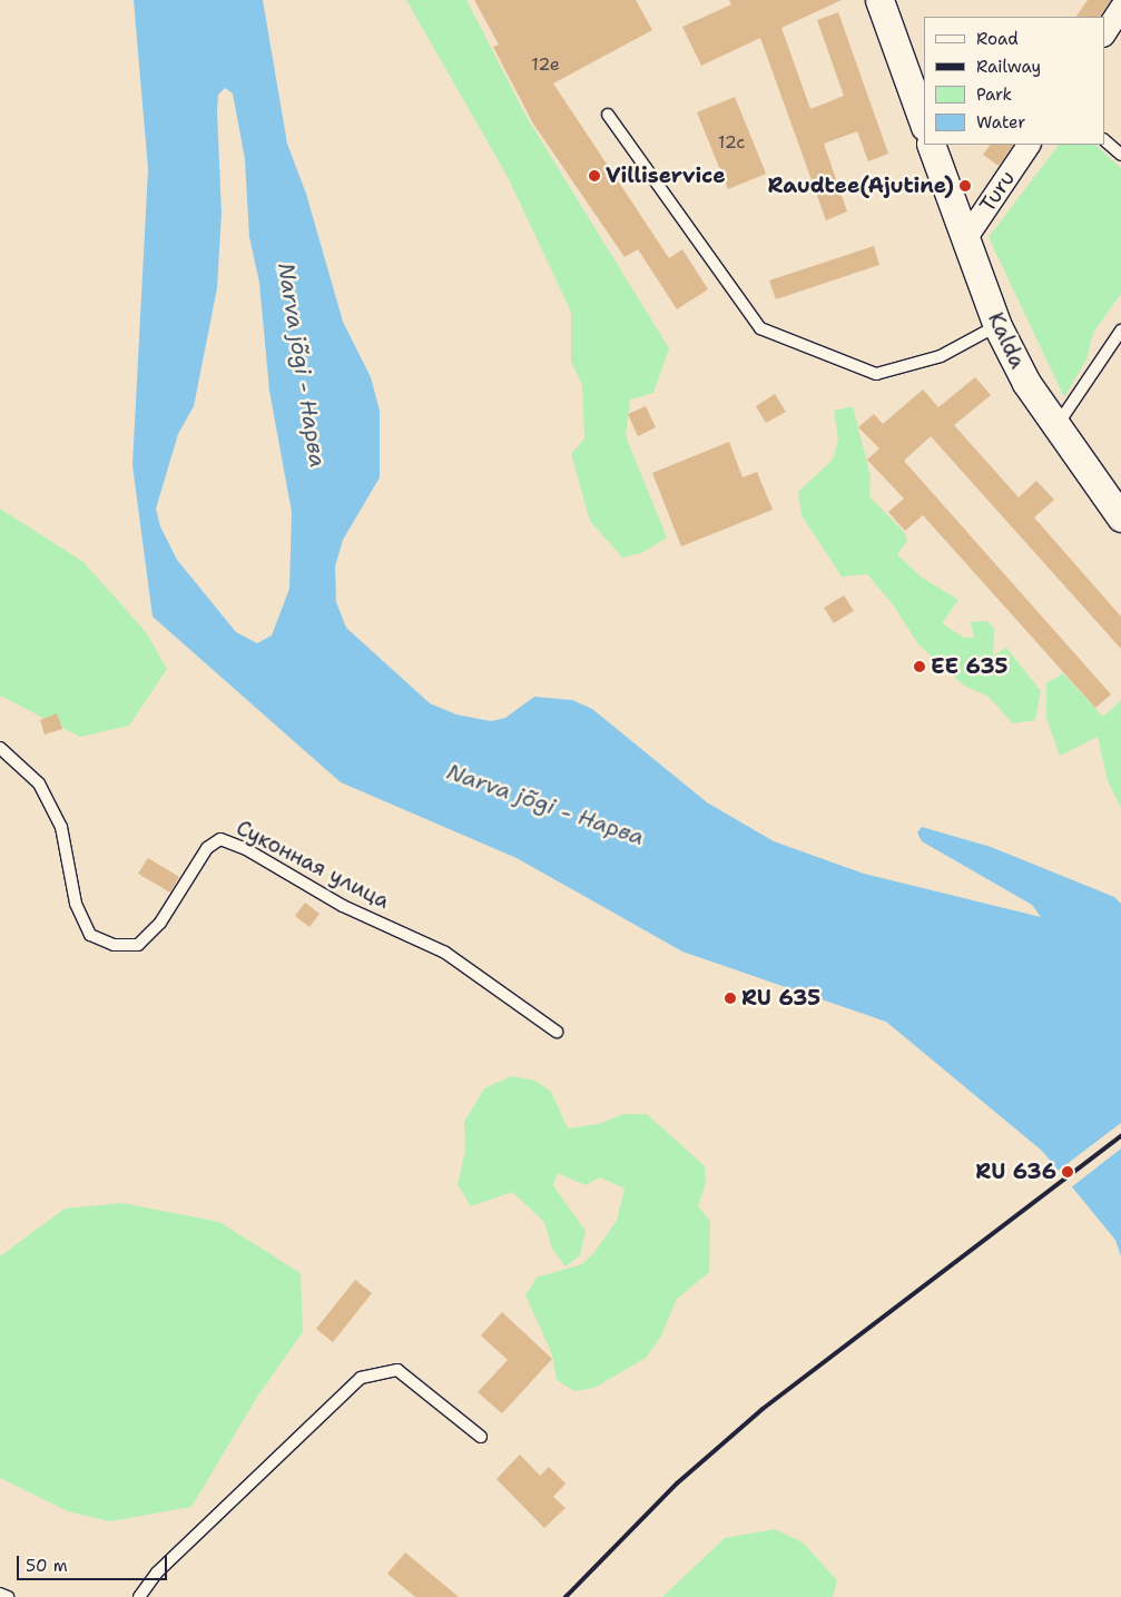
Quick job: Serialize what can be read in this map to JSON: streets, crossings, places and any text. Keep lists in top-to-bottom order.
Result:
{
  "streets": {
    "street": ["Turu", "Kalda"],
    "lane": ["Суконная улица"]
  },
  "crossings": [
    ["Turu", "Kalda"]
  ],
  "water": ["Narva jõgi - Нарва"],
  "places": [
    "Villiservice",
    "Raudtee(Ajutine)",
    "EE 635",
    "RU 635",
    "RU 636"
  ],
  "house_numbers": ["12e", "12c"],
  "legend": [
    "Road",
    "Railway",
    "Park",
    "Water"
  ],
  "scale_bar": "50 m"
}
